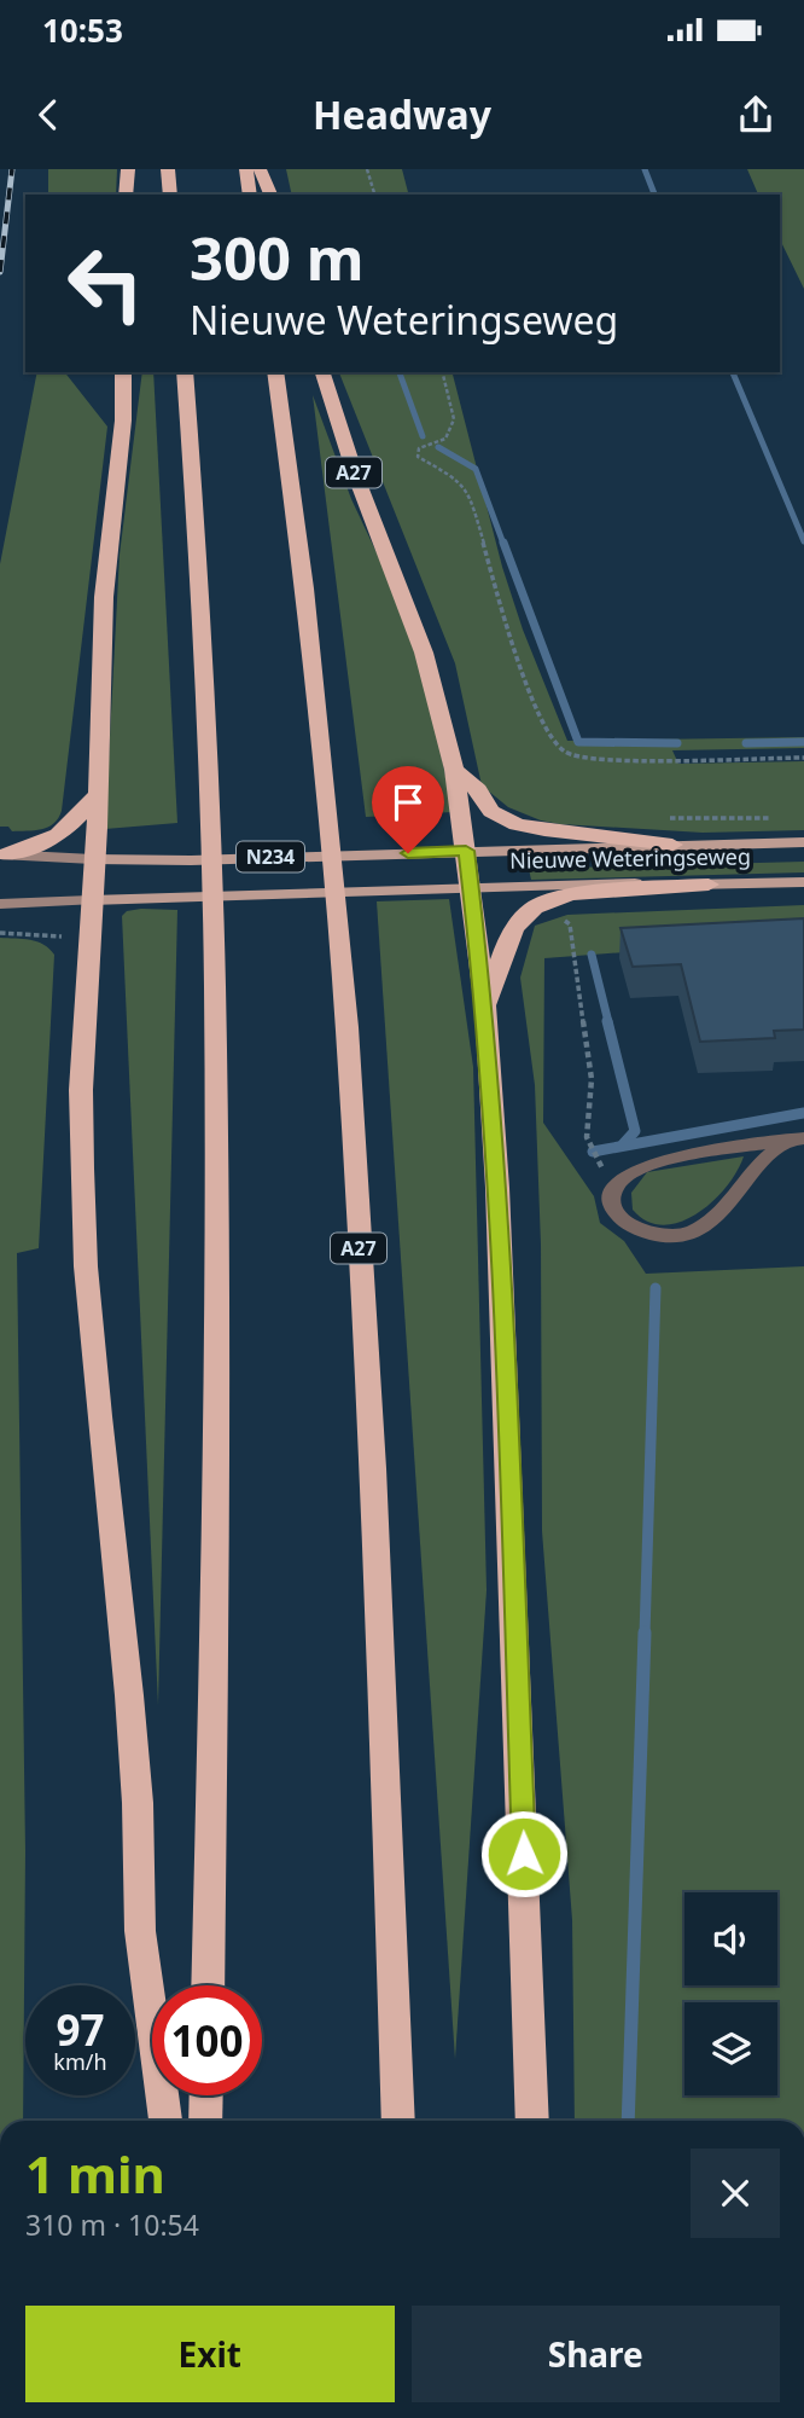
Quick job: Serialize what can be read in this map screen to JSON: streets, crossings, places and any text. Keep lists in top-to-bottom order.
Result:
{
  "streets": {
    "highway": ["A27"],
    "main road": ["N234", "Nieuwe Weteringseweg"]
  },
  "crossings": [
    ["A27", "Nieuwe Weteringseweg"]
  ],
  "page": {
    "status": "10:53",
    "header": "Headway",
    "turn": ["300 m", "Nieuwe Weteringseweg"],
    "speed": "97 km/h",
    "limit": "100",
    "heading": ["1 min", "310 m · 10:54"],
    "buttons": ["Exit", "Share"]
  }
}
